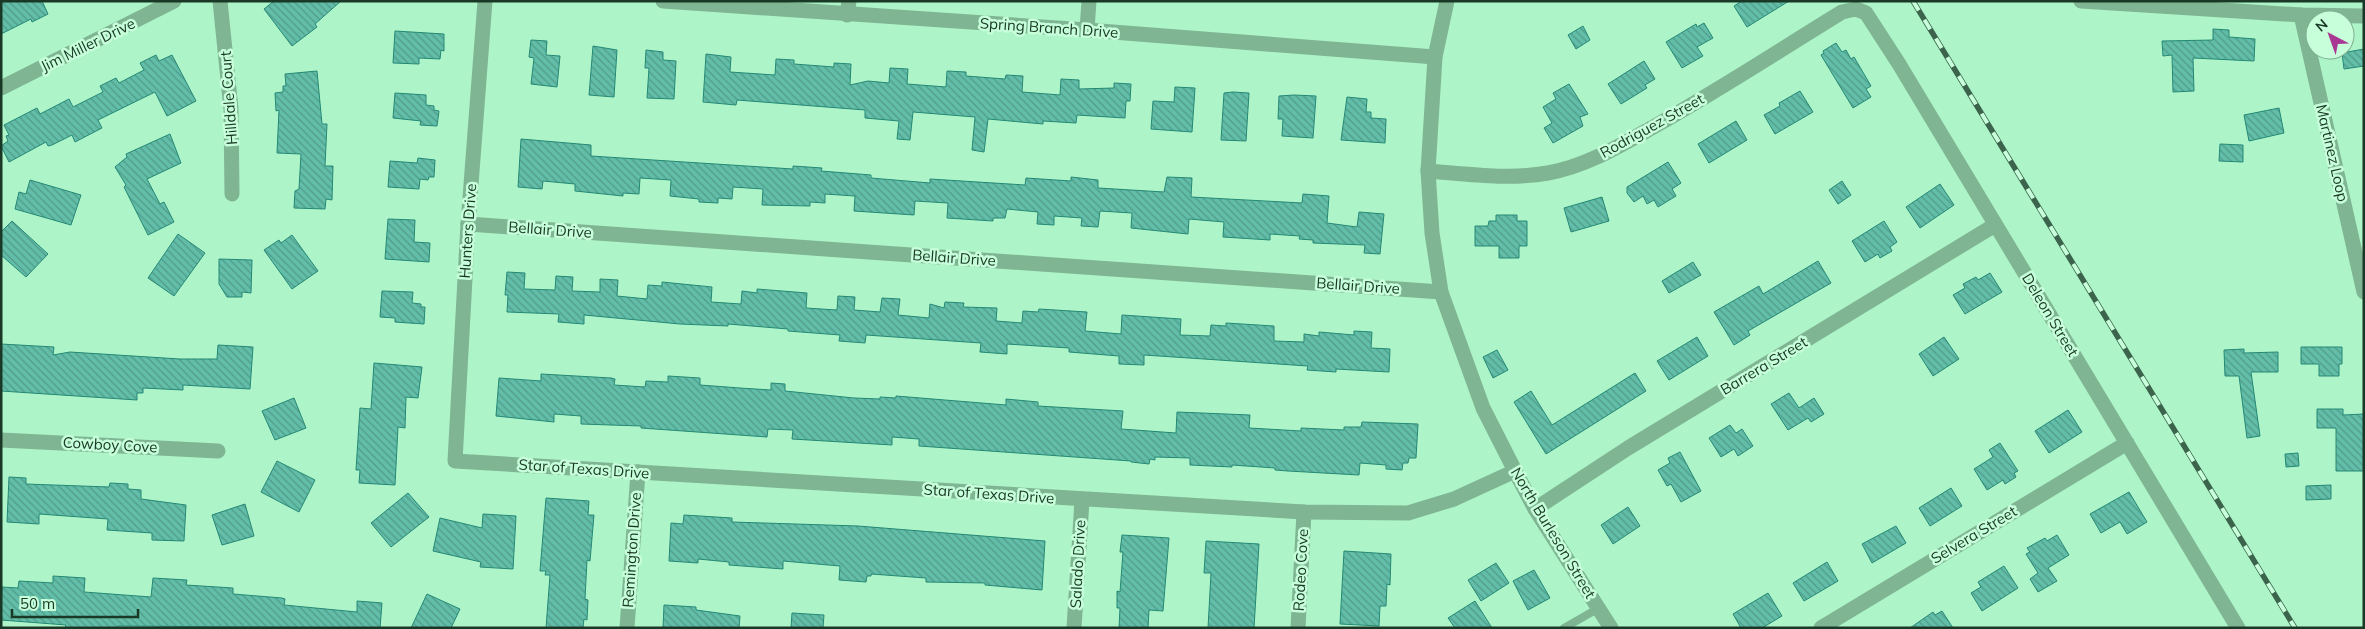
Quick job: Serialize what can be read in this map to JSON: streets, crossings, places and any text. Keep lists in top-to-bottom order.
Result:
{
  "streets": {
    "street": [
      "Spring Branch Drive",
      "Jim Miller Drive",
      "Hilldale Court",
      "Rodriguez Street",
      "Martinez Loop",
      "Bellair Drive",
      "Hunters Drive",
      "Deleon Street",
      "Barrera Street",
      "Cowboy Cove",
      "Star of Texas Drive",
      "North Burleson Street",
      "Selvera Street",
      "Remington Drive",
      "Salado Drive",
      "Rodeo Cove"
    ]
  },
  "crossings": [
    ["Spring Branch Drive", "North Burleson Street"],
    ["Rodriguez Street", "Deleon Street"],
    ["Rodriguez Street", "North Burleson Street"],
    ["Bellair Drive", "Hunters Drive"],
    ["Bellair Drive", "North Burleson Street"],
    ["Hunters Drive", "Star of Texas Drive"],
    ["Deleon Street", "Barrera Street"],
    ["Deleon Street", "Selvera Street"],
    ["Barrera Street", "North Burleson Street"],
    ["Star of Texas Drive", "North Burleson Street"],
    ["Star of Texas Drive", "Remington Drive"],
    ["Star of Texas Drive", "Salado Drive"],
    ["Star of Texas Drive", "Rodeo Cove"]
  ],
  "scale_bar": "50 m",
  "north": "top left"
}
